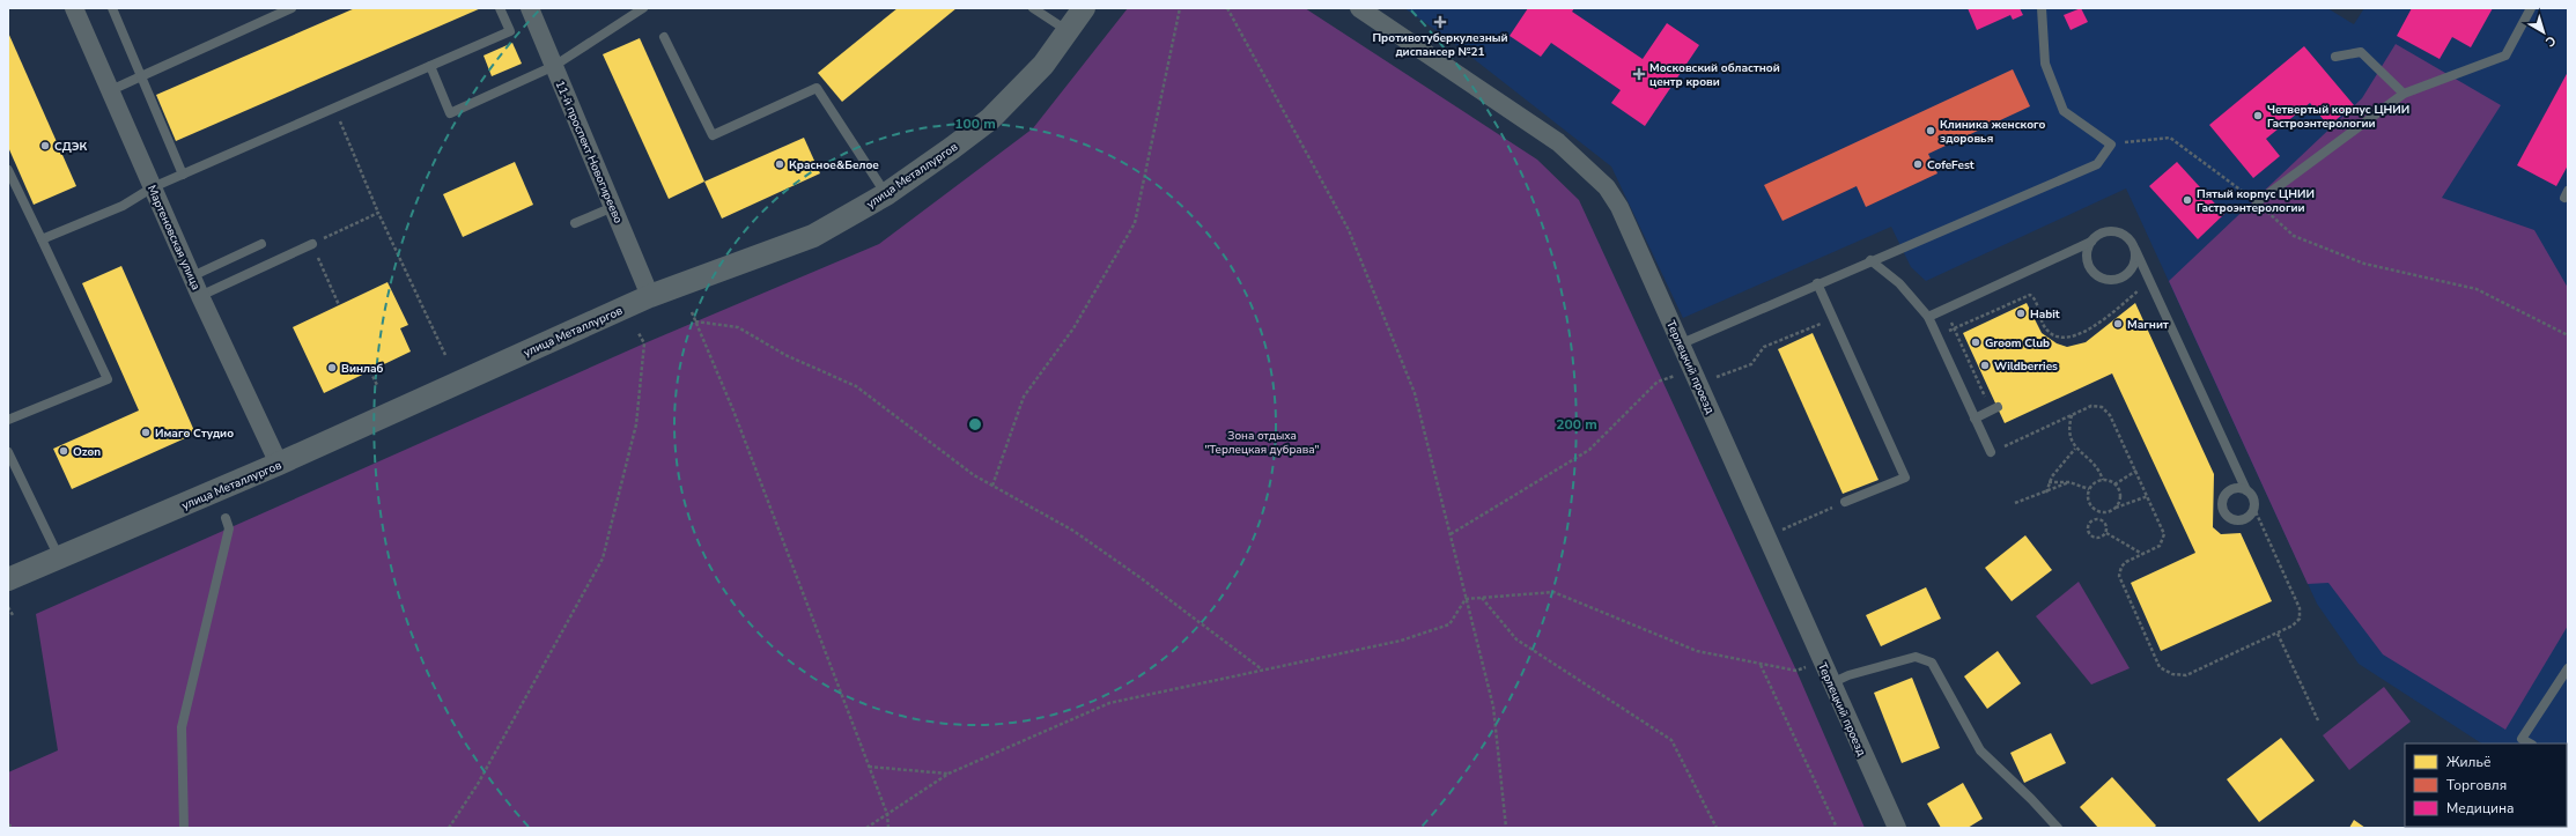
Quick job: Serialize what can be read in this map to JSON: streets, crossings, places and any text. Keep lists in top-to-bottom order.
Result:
{
  "streets": {
    "street": [
      "11-й проспект Новогиреево",
      "улица Металлургов",
      "Мартеновская улица",
      "Терлецкий проезд"
    ]
  },
  "crossings": [
    ["11-й проспект Новогиреево", "улица Металлургов"],
    ["улица Металлургов", "Мартеновская улица"]
  ],
  "parks": ["Зона отдыха \"Терлецкая дубрава\""],
  "places": {
    "health": ["Противотуберкулезный диспансер №21", "Московский областной центр крови"],
    "other": [
      "Четвертый корпус ЦНИИ Гастроэнтерологии",
      "Клиника женского здоровья",
      "СДЭК",
      "Красное&Белое",
      "CofeFest",
      "Пятый корпус ЦНИИ Гастроэнтерологии",
      "Habit",
      "Магнит",
      "Groom Club",
      "Wildberries",
      "Винлаб",
      "Имаго Студио",
      "Ozon"
    ]
  },
  "legend": ["Жильё", "Торговля", "Медицина"],
  "north": "bottom right",
  "rings": ["100 m", "200 m"]
}
